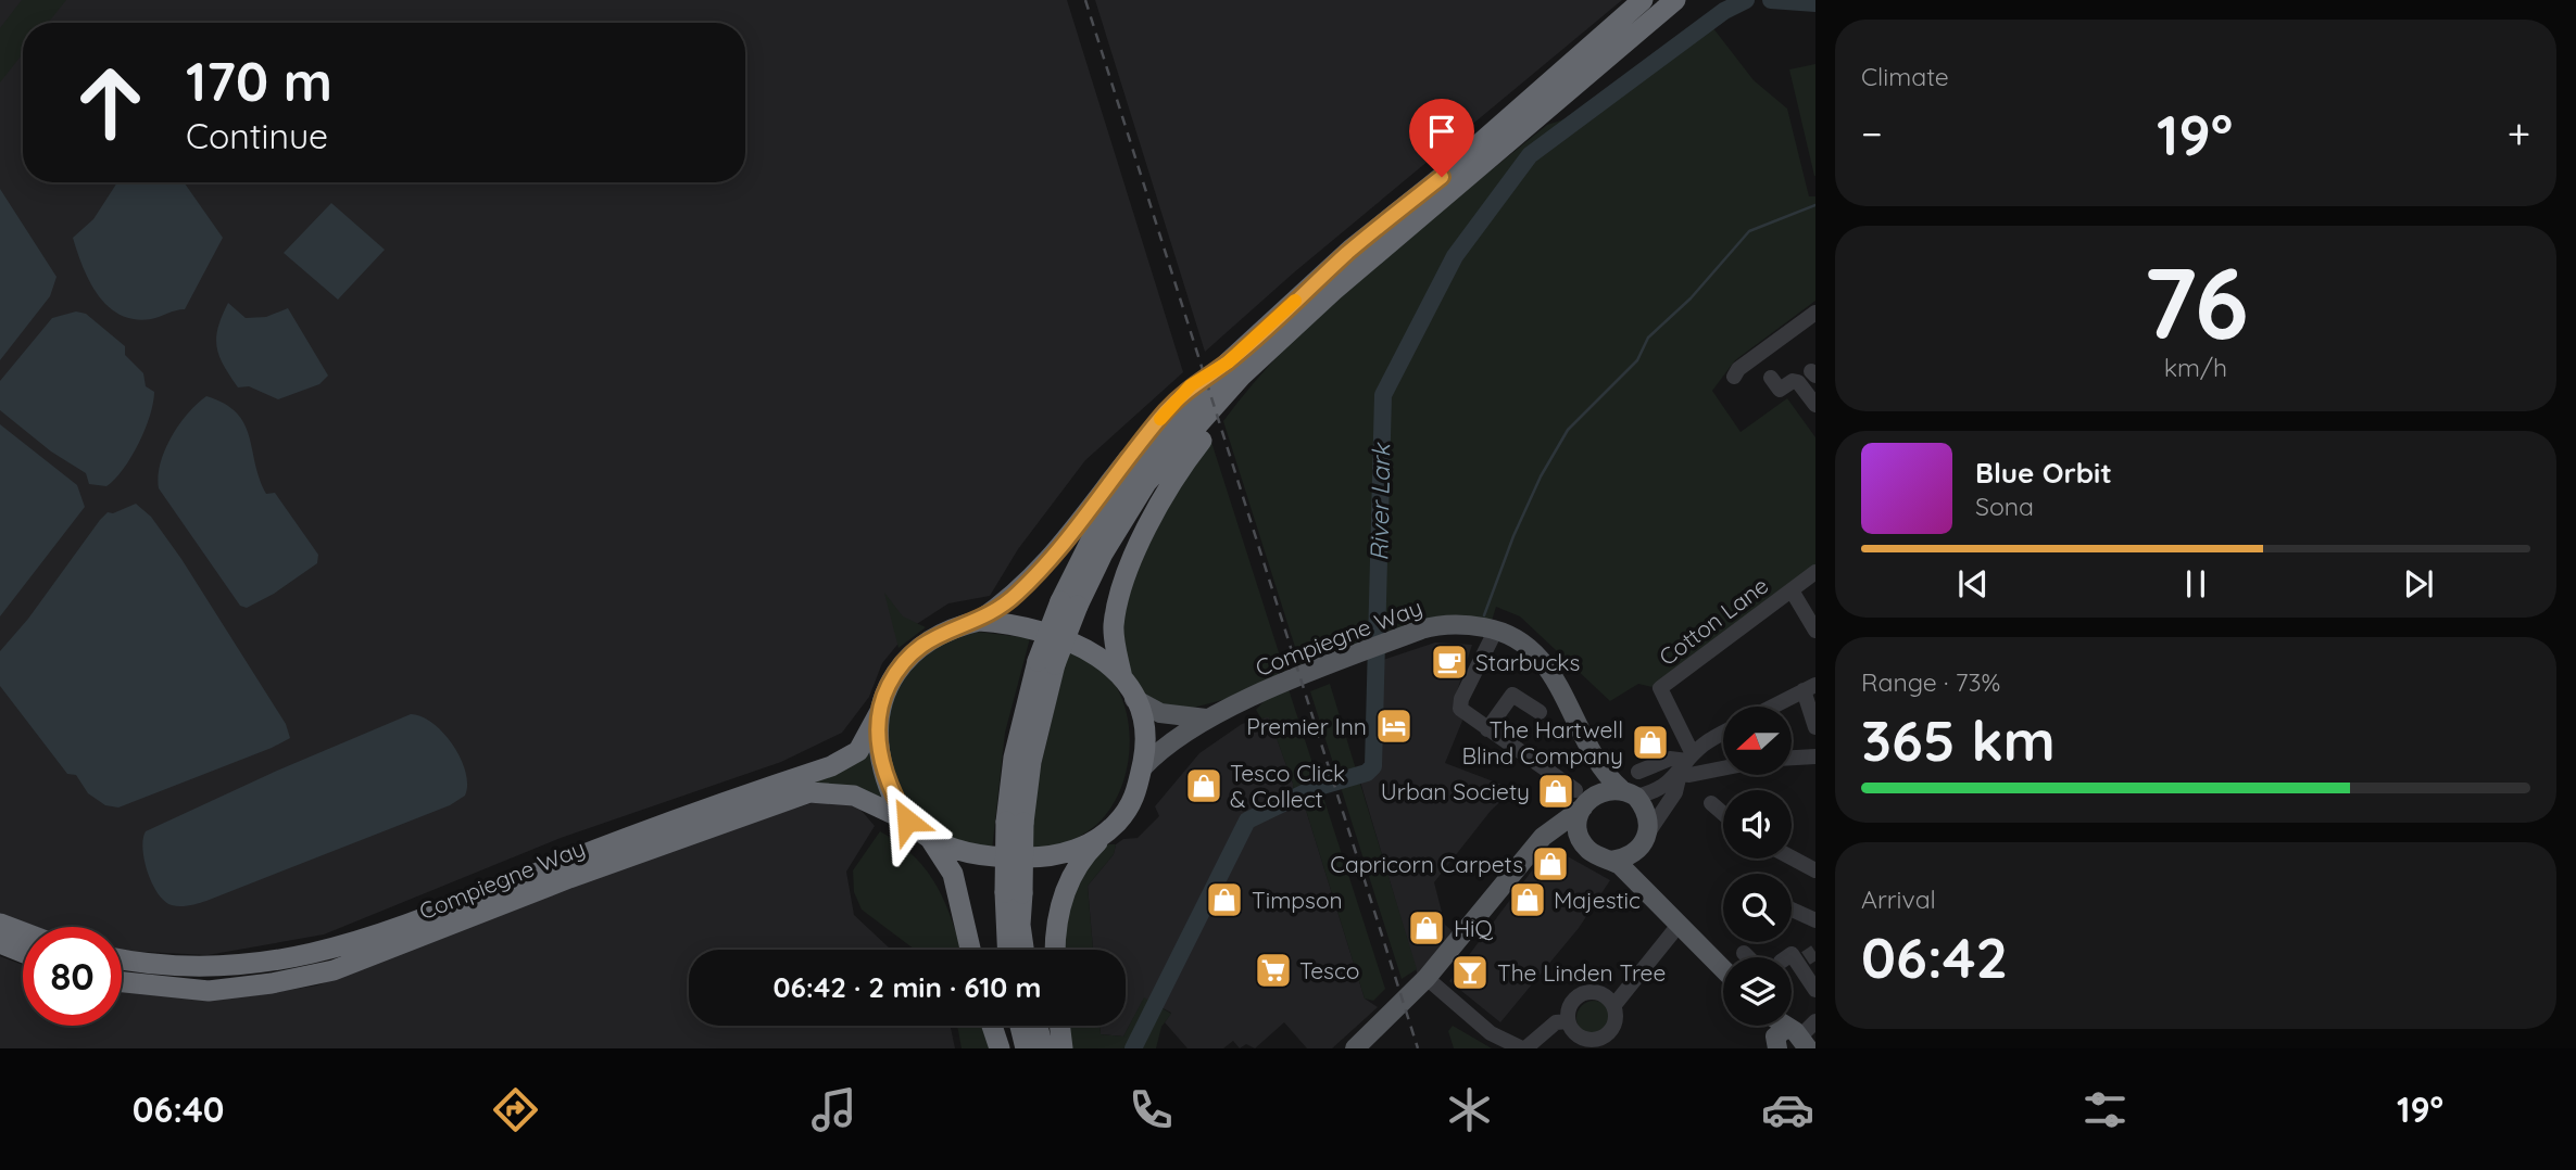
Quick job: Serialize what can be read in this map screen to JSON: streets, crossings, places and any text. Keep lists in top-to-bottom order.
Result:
{
  "streets": {
    "highway": ["Compiegne Way"],
    "street": ["Cotton Lane"]
  },
  "water": ["River Lark"],
  "places": {
    "cafe": ["Starbucks"],
    "hotel": ["Premier Inn"],
    "shop": [
      "The Hartwell Blind Company",
      "Tesco Click & Collect",
      "Urban Society",
      "Capricorn Carpets",
      "Timpson",
      "Majestic",
      "HiQ"
    ],
    "supermarket": ["Tesco"],
    "bar": ["The Linden Tree"]
  },
  "north": "left",
  "page": {
    "tile": [
      "Climate",
      ["76", "km/h"],
      ["Range · 73%", "365 km"],
      ["Arrival", "06:42"]
    ],
    "turn": ["170 m", "Continue"],
    "heat": ["−", "19°", "+"],
    "song": ["Blue Orbit", "Sona"],
    "limit": "80",
    "trip": "06:42 · 2 min · 610 m",
    "tabs": ["06:40", "19°"]
  }
}
